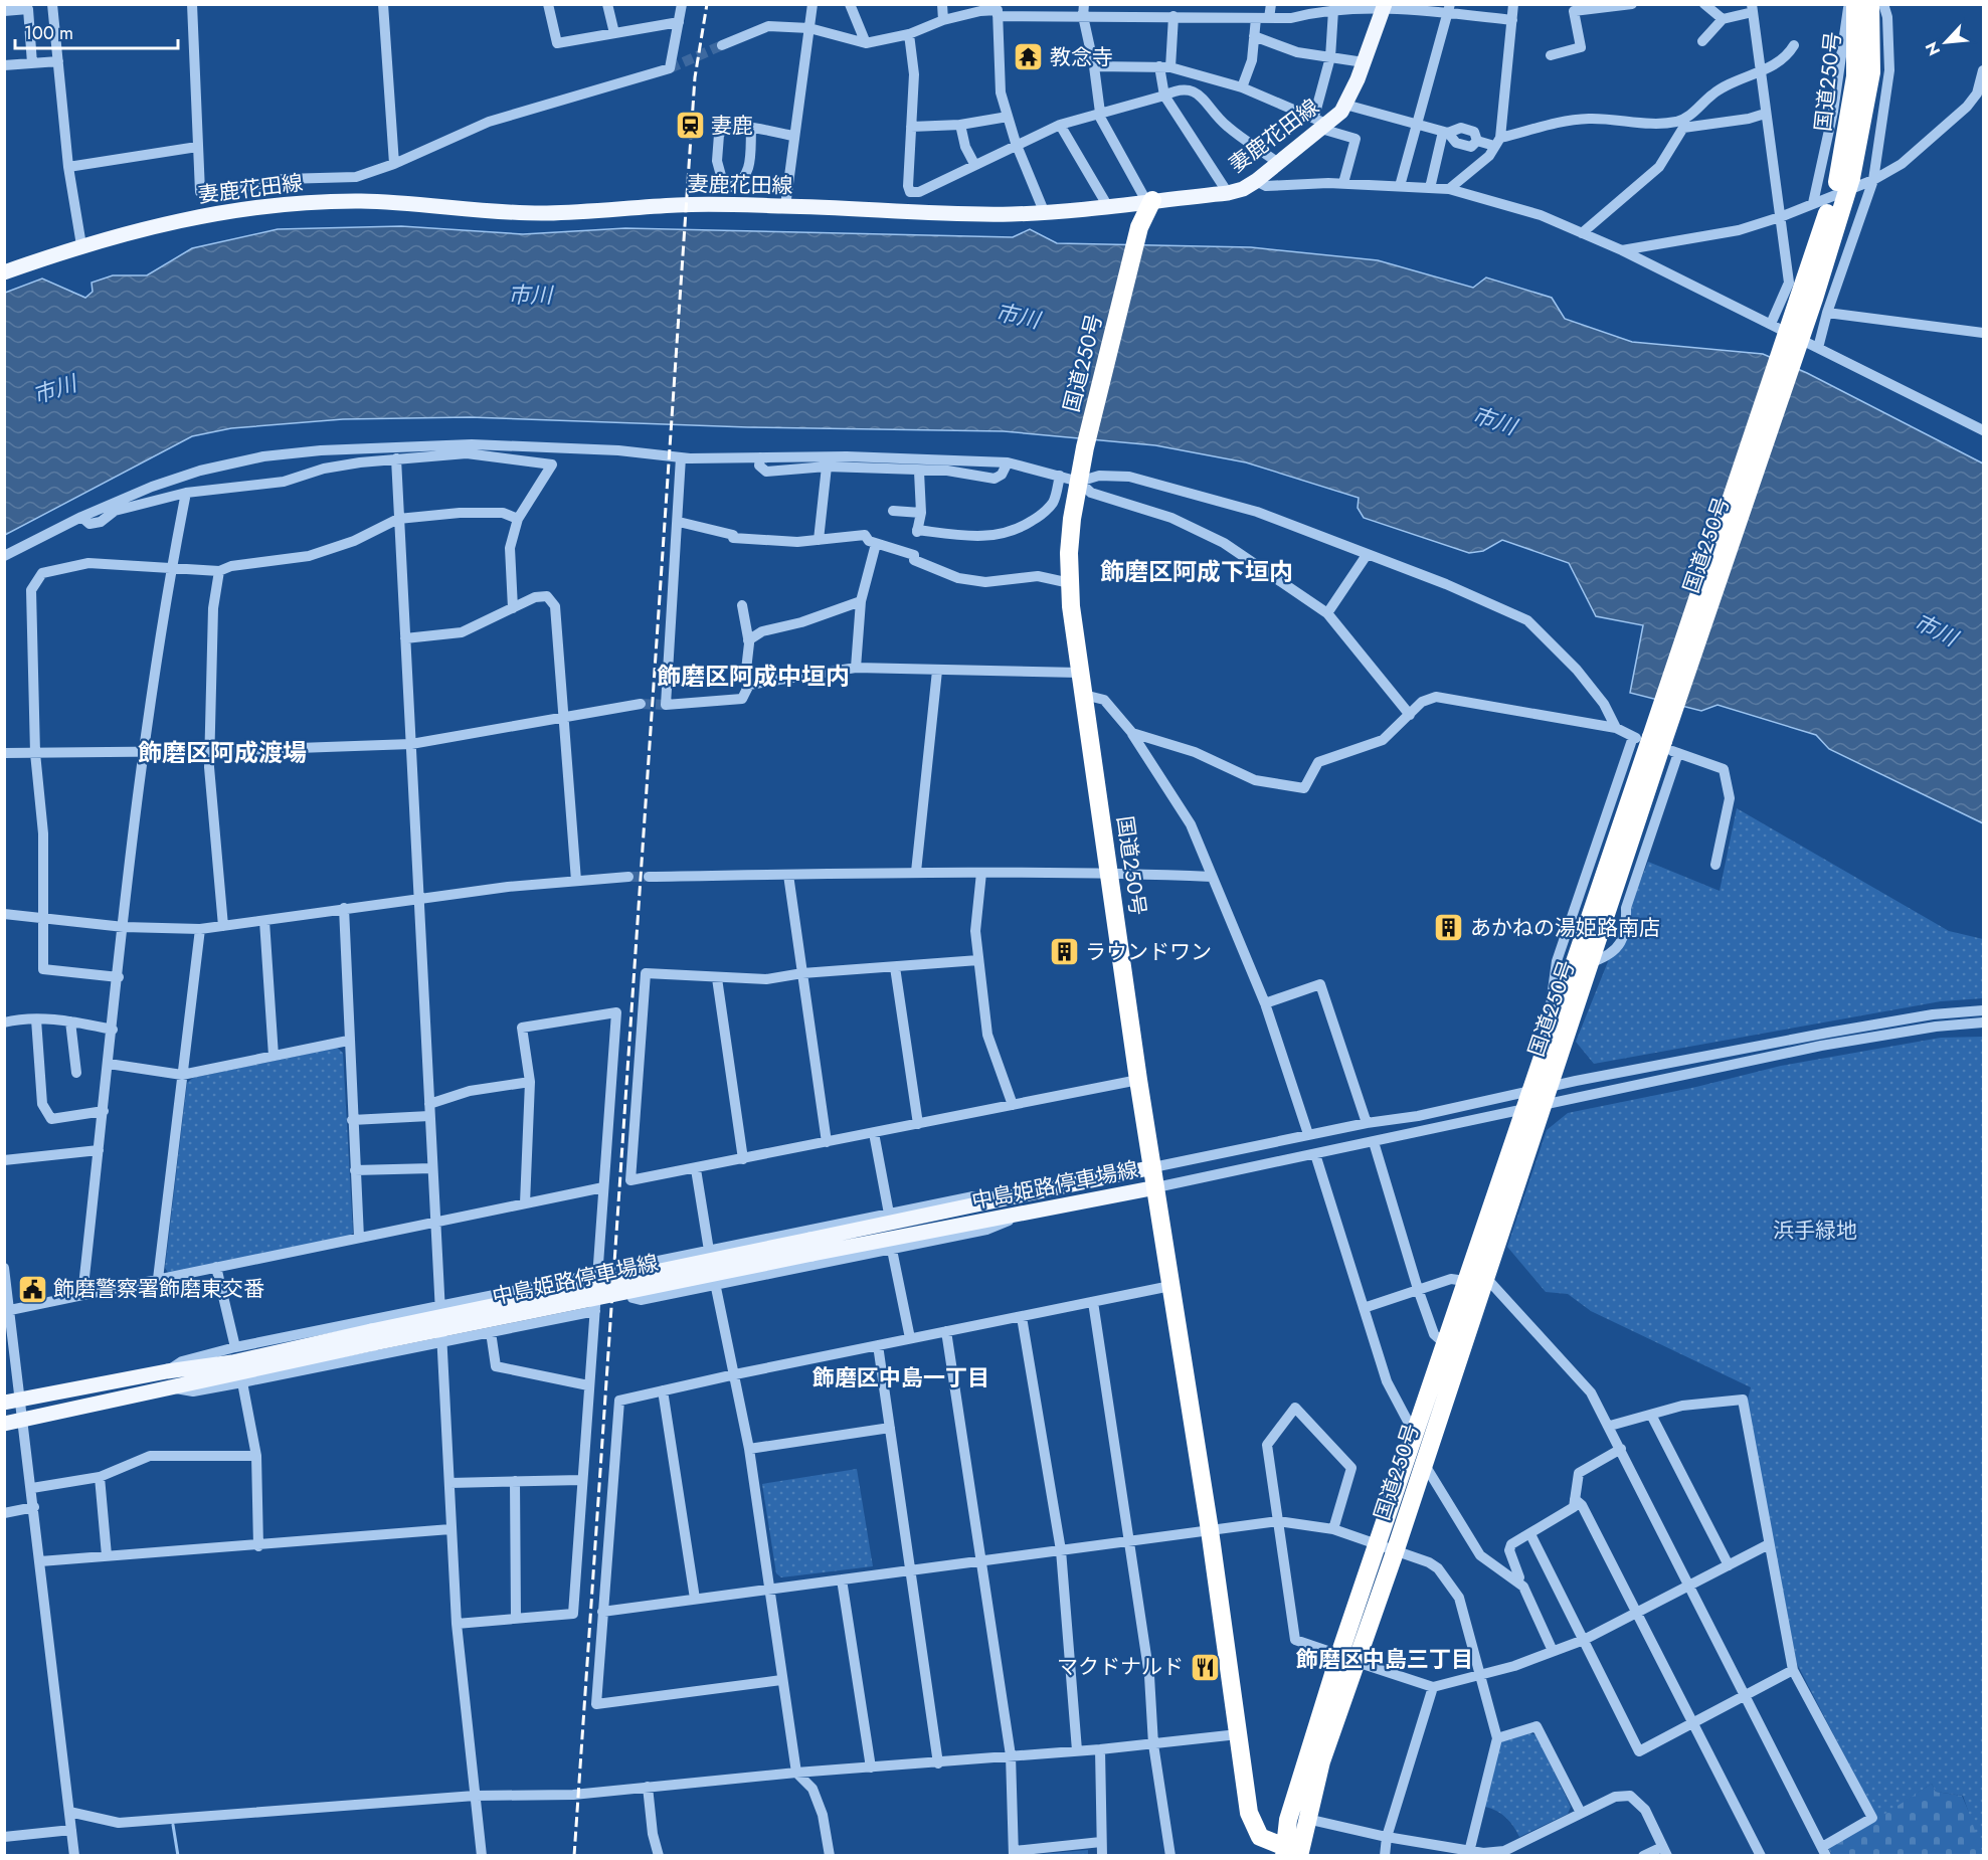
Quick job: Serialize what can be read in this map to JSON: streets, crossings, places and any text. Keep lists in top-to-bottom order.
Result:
{
  "streets": {
    "highway": ["国道250号"],
    "main road": ["妻鹿花田線", "中島姫路停車場線"]
  },
  "crossings": [
    ["国道250号", "妻鹿花田線"],
    ["国道250号", "中島姫路停車場線"]
  ],
  "districts": [
    "飾磨区阿成下垣内",
    "飾磨区阿成中垣内",
    "飾磨区阿成渡場",
    "飾磨区中島一丁目",
    "飾磨区中島三丁目"
  ],
  "water": ["市川"],
  "parks": ["浜手緑地"],
  "places": {
    "temple": ["教念寺"],
    "station": ["妻鹿"],
    "building": ["あかねの湯姫路南店", "ラウンドワン"],
    "public building": ["飾磨警察署飾磨東交番"],
    "restaurant": ["マクドナルド"]
  },
  "scale_bar": "100 m",
  "north": "bottom left"
}
